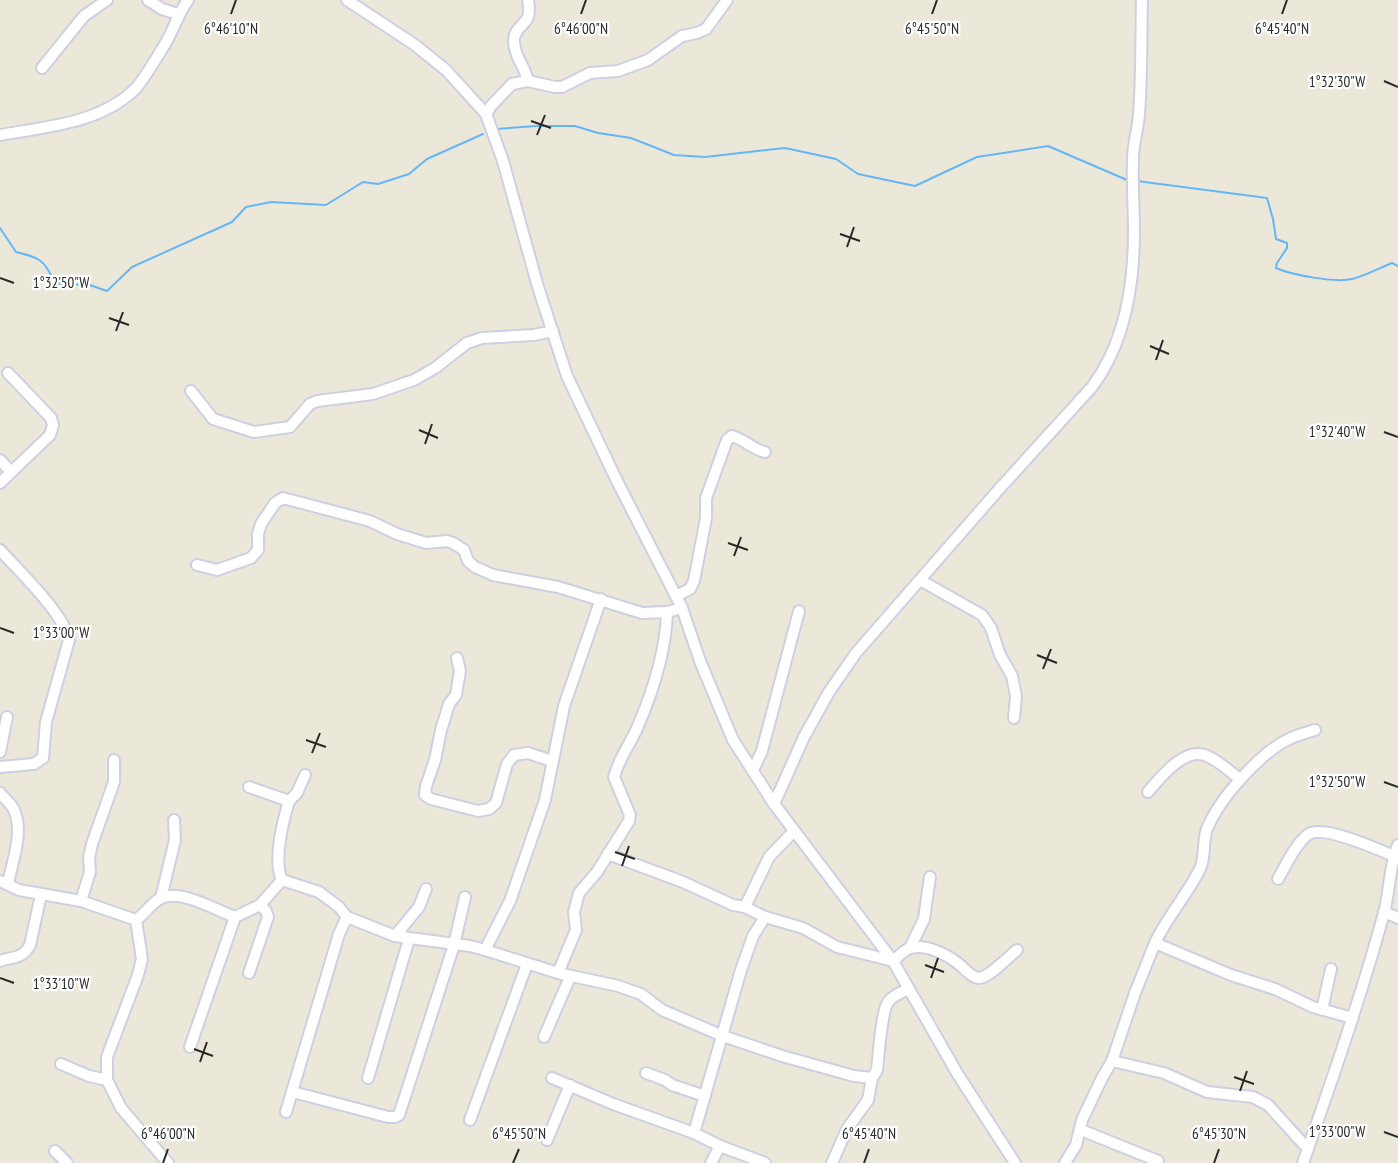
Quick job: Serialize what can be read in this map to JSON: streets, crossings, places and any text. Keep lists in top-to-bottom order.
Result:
{
  "coordinates": [
    "6°46'10\"N",
    "6°46'00\"N",
    "6°45'50\"N",
    "6°45'40\"N",
    "1°32'30\"W",
    "1°32'50\"W",
    "1°32'40\"W",
    "1°33'00\"W",
    "1°33'10\"W",
    "6°45'30\"N"
  ]
}
